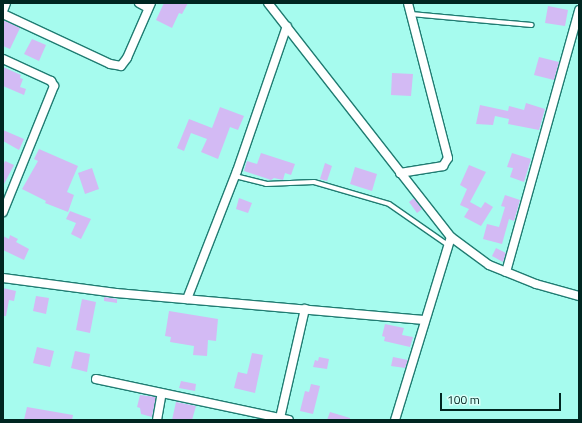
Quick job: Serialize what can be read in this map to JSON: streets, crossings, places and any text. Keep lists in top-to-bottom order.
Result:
{
  "scale_bar": "100 m"
}
